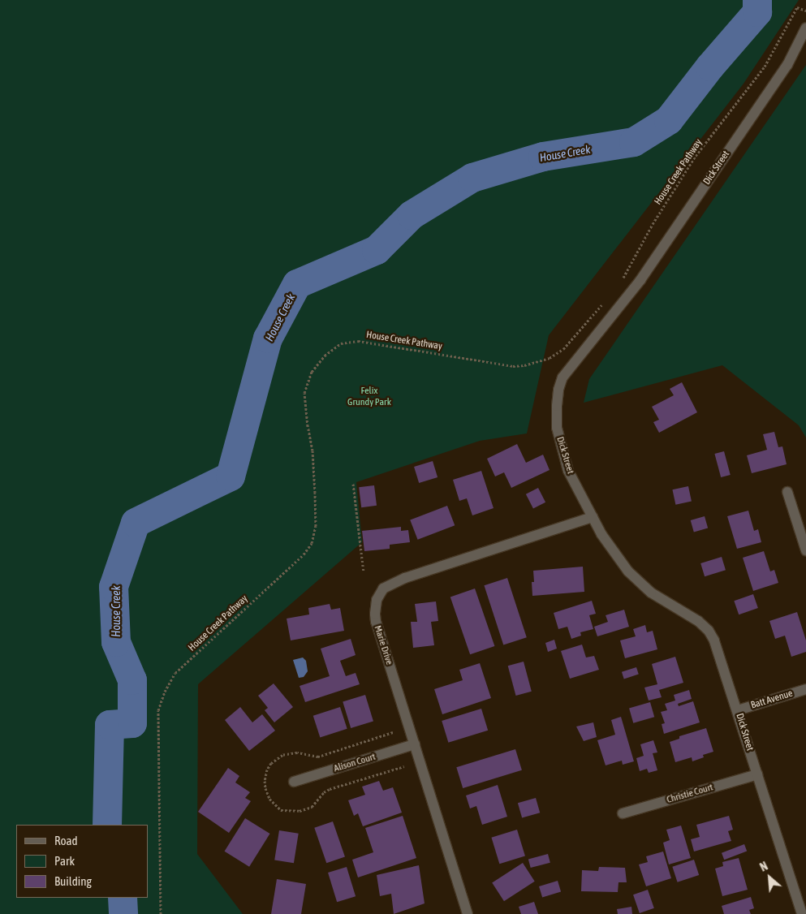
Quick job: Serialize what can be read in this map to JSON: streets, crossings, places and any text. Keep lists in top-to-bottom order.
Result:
{
  "streets": {
    "street": [
      "Dick Street",
      "Marie Drive",
      "Batt Avenue",
      "Alison Court",
      "Christie Court"
    ],
    "path": ["House Creek Pathway"]
  },
  "crossings": [
    ["Dick Street", "Marie Drive"],
    ["Dick Street", "Batt Avenue"],
    ["Dick Street", "Christie Court"],
    ["Marie Drive", "Alison Court"]
  ],
  "water": ["House Creek"],
  "parks": ["Felix Grundy Park"],
  "legend": ["Road", "Park", "Building"],
  "north": "top left"
}
